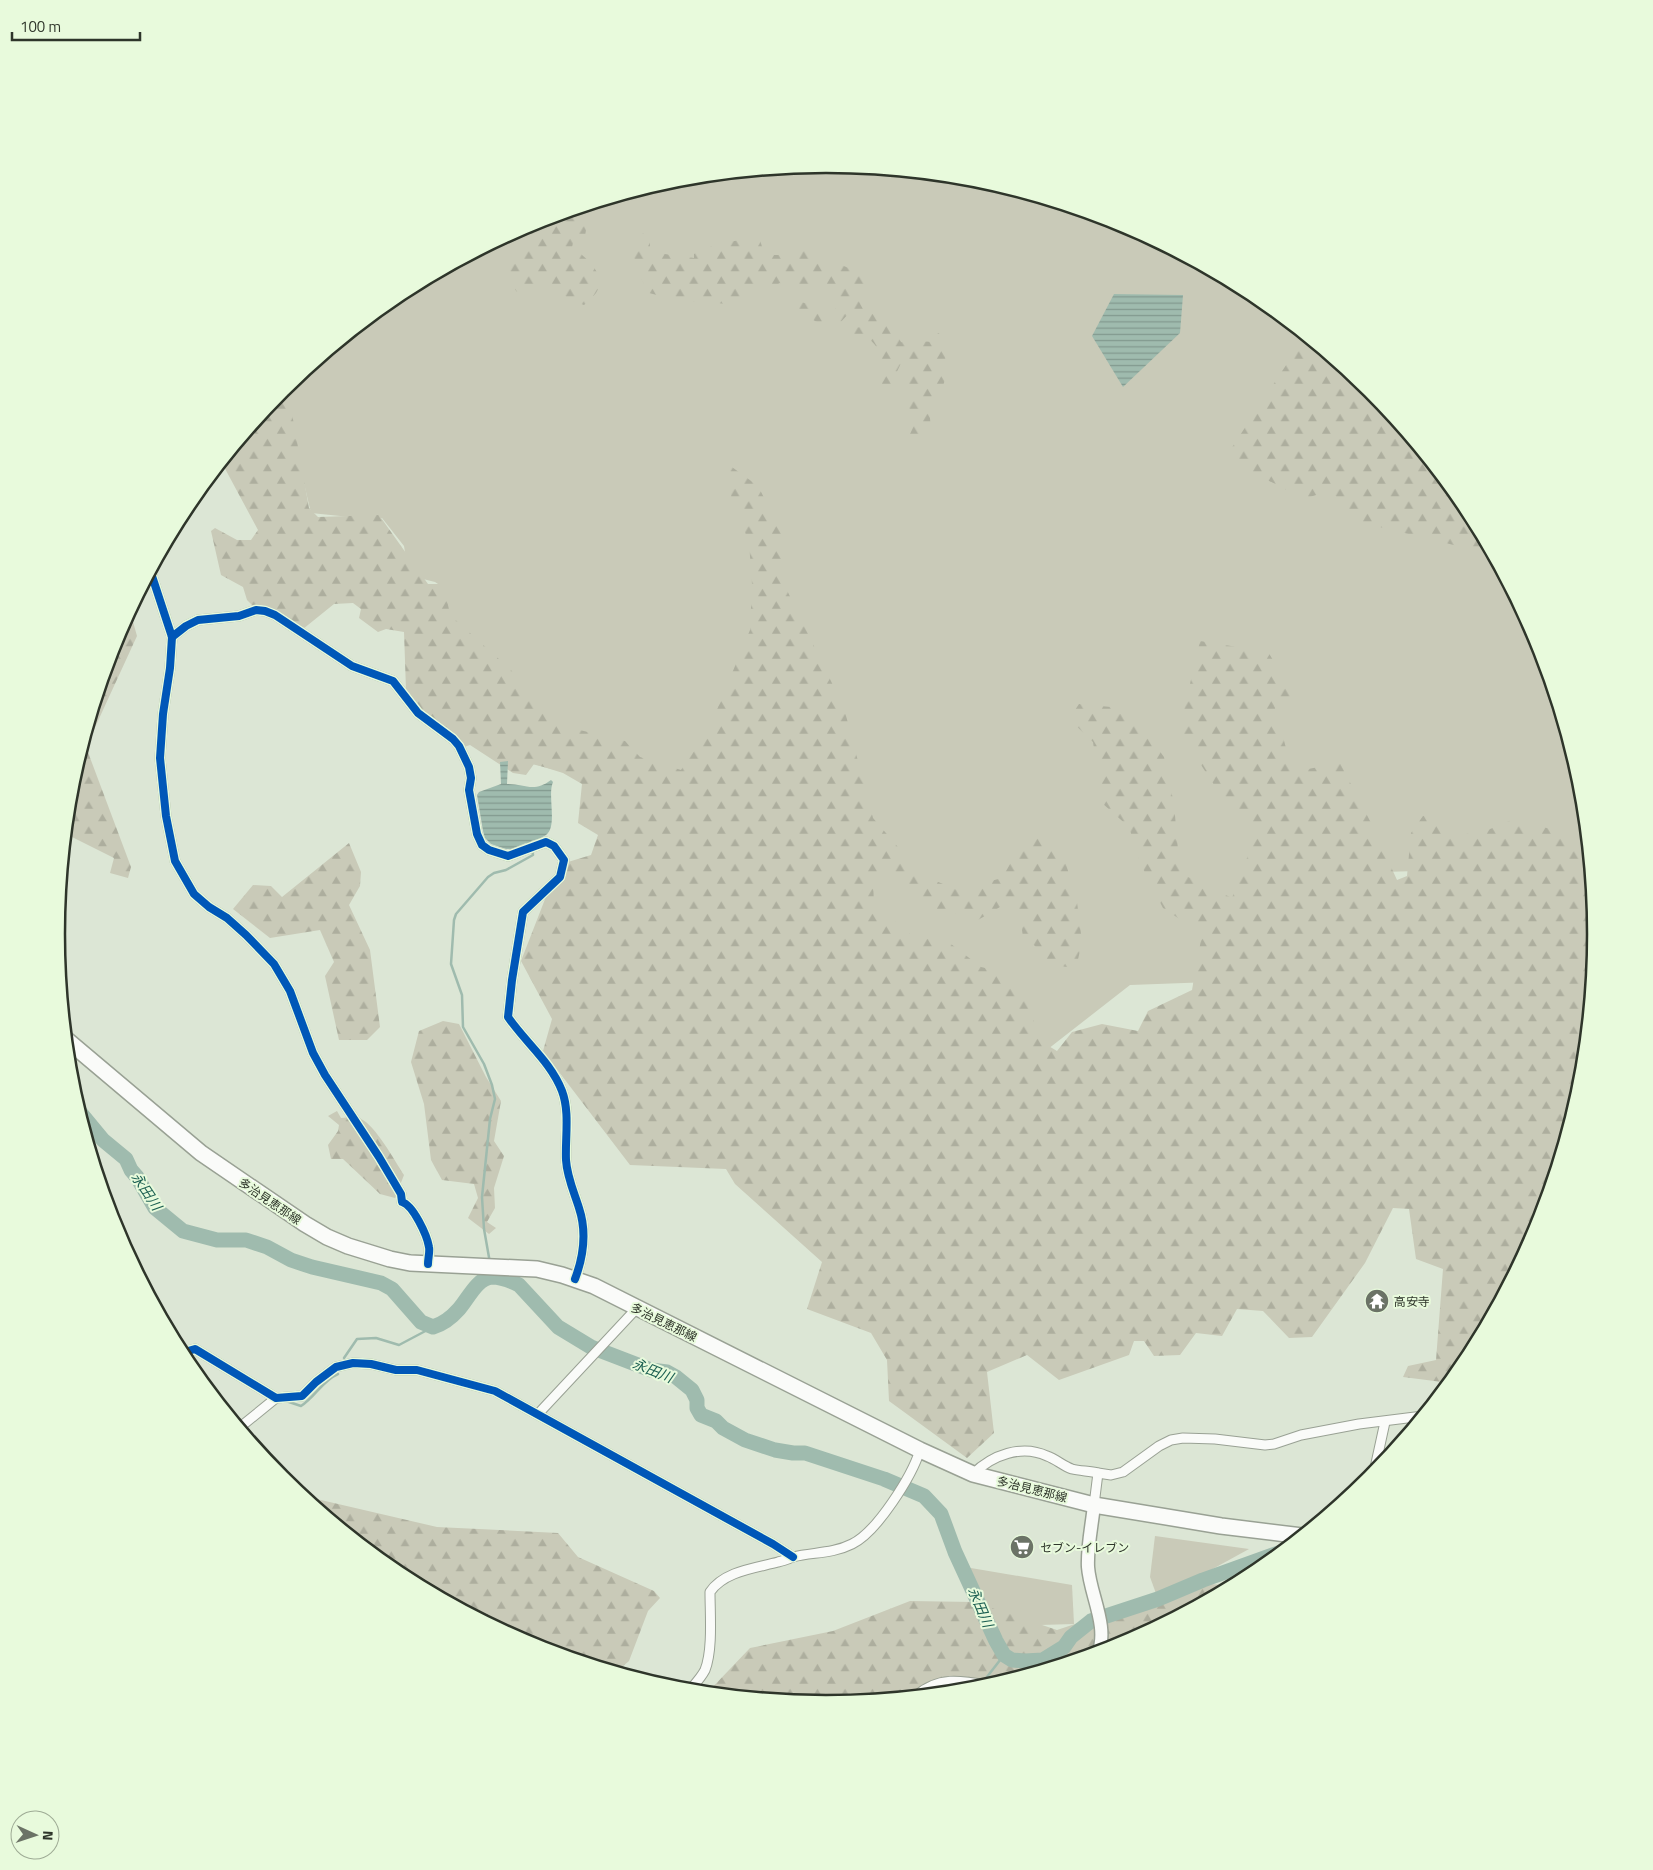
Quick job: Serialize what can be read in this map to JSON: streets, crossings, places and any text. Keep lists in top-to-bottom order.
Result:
{
  "streets": {
    "main road": ["多治見恵那線"]
  },
  "water": ["永田川"],
  "places": {
    "temple": ["高安寺"],
    "supermarket": ["セブン-イレブン"]
  },
  "scale_bar": "100 m",
  "north": "right"
}
